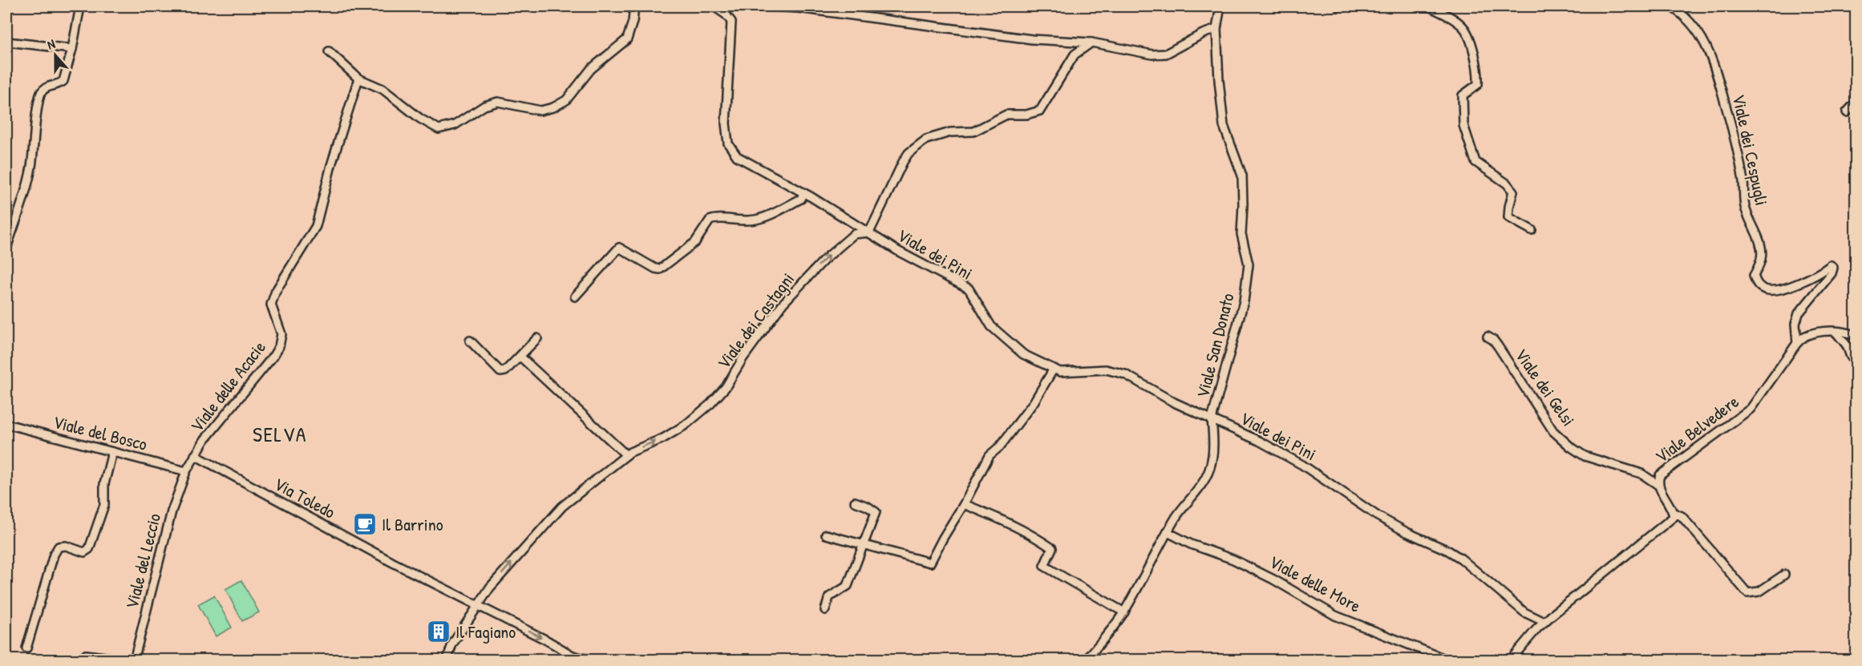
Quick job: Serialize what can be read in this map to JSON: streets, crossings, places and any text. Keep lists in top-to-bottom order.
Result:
{
  "streets": {
    "street": [
      "Viale dei Cespugli",
      "Viale dei Pini",
      "Viale dei Castagni",
      "Viale San Donato",
      "Viale delle Acacie",
      "Viale dei Gelsi",
      "Viale Belvedere",
      "Viale del Bosco",
      "Via Toledo",
      "Viale del Leccio",
      "Viale delle More"
    ]
  },
  "crossings": [
    ["Viale dei Cespugli", "Viale Belvedere"],
    ["Viale dei Pini", "Viale dei Castagni"],
    ["Viale dei Pini", "Viale San Donato"],
    ["Viale dei Castagni", "Via Toledo"],
    ["Viale San Donato", "Viale delle More"],
    ["Viale delle Acacie", "Viale del Bosco"],
    ["Viale delle Acacie", "Via Toledo"],
    ["Viale delle Acacie", "Viale del Leccio"],
    ["Viale dei Gelsi", "Viale Belvedere"],
    ["Viale del Bosco", "Viale del Leccio"]
  ],
  "one_way": ["Viale dei Castagni"],
  "districts": ["SELVA"],
  "places": {
    "cafe": ["Il Barrino"],
    "building": ["Il Fagiano"]
  },
  "north": "top"
}
